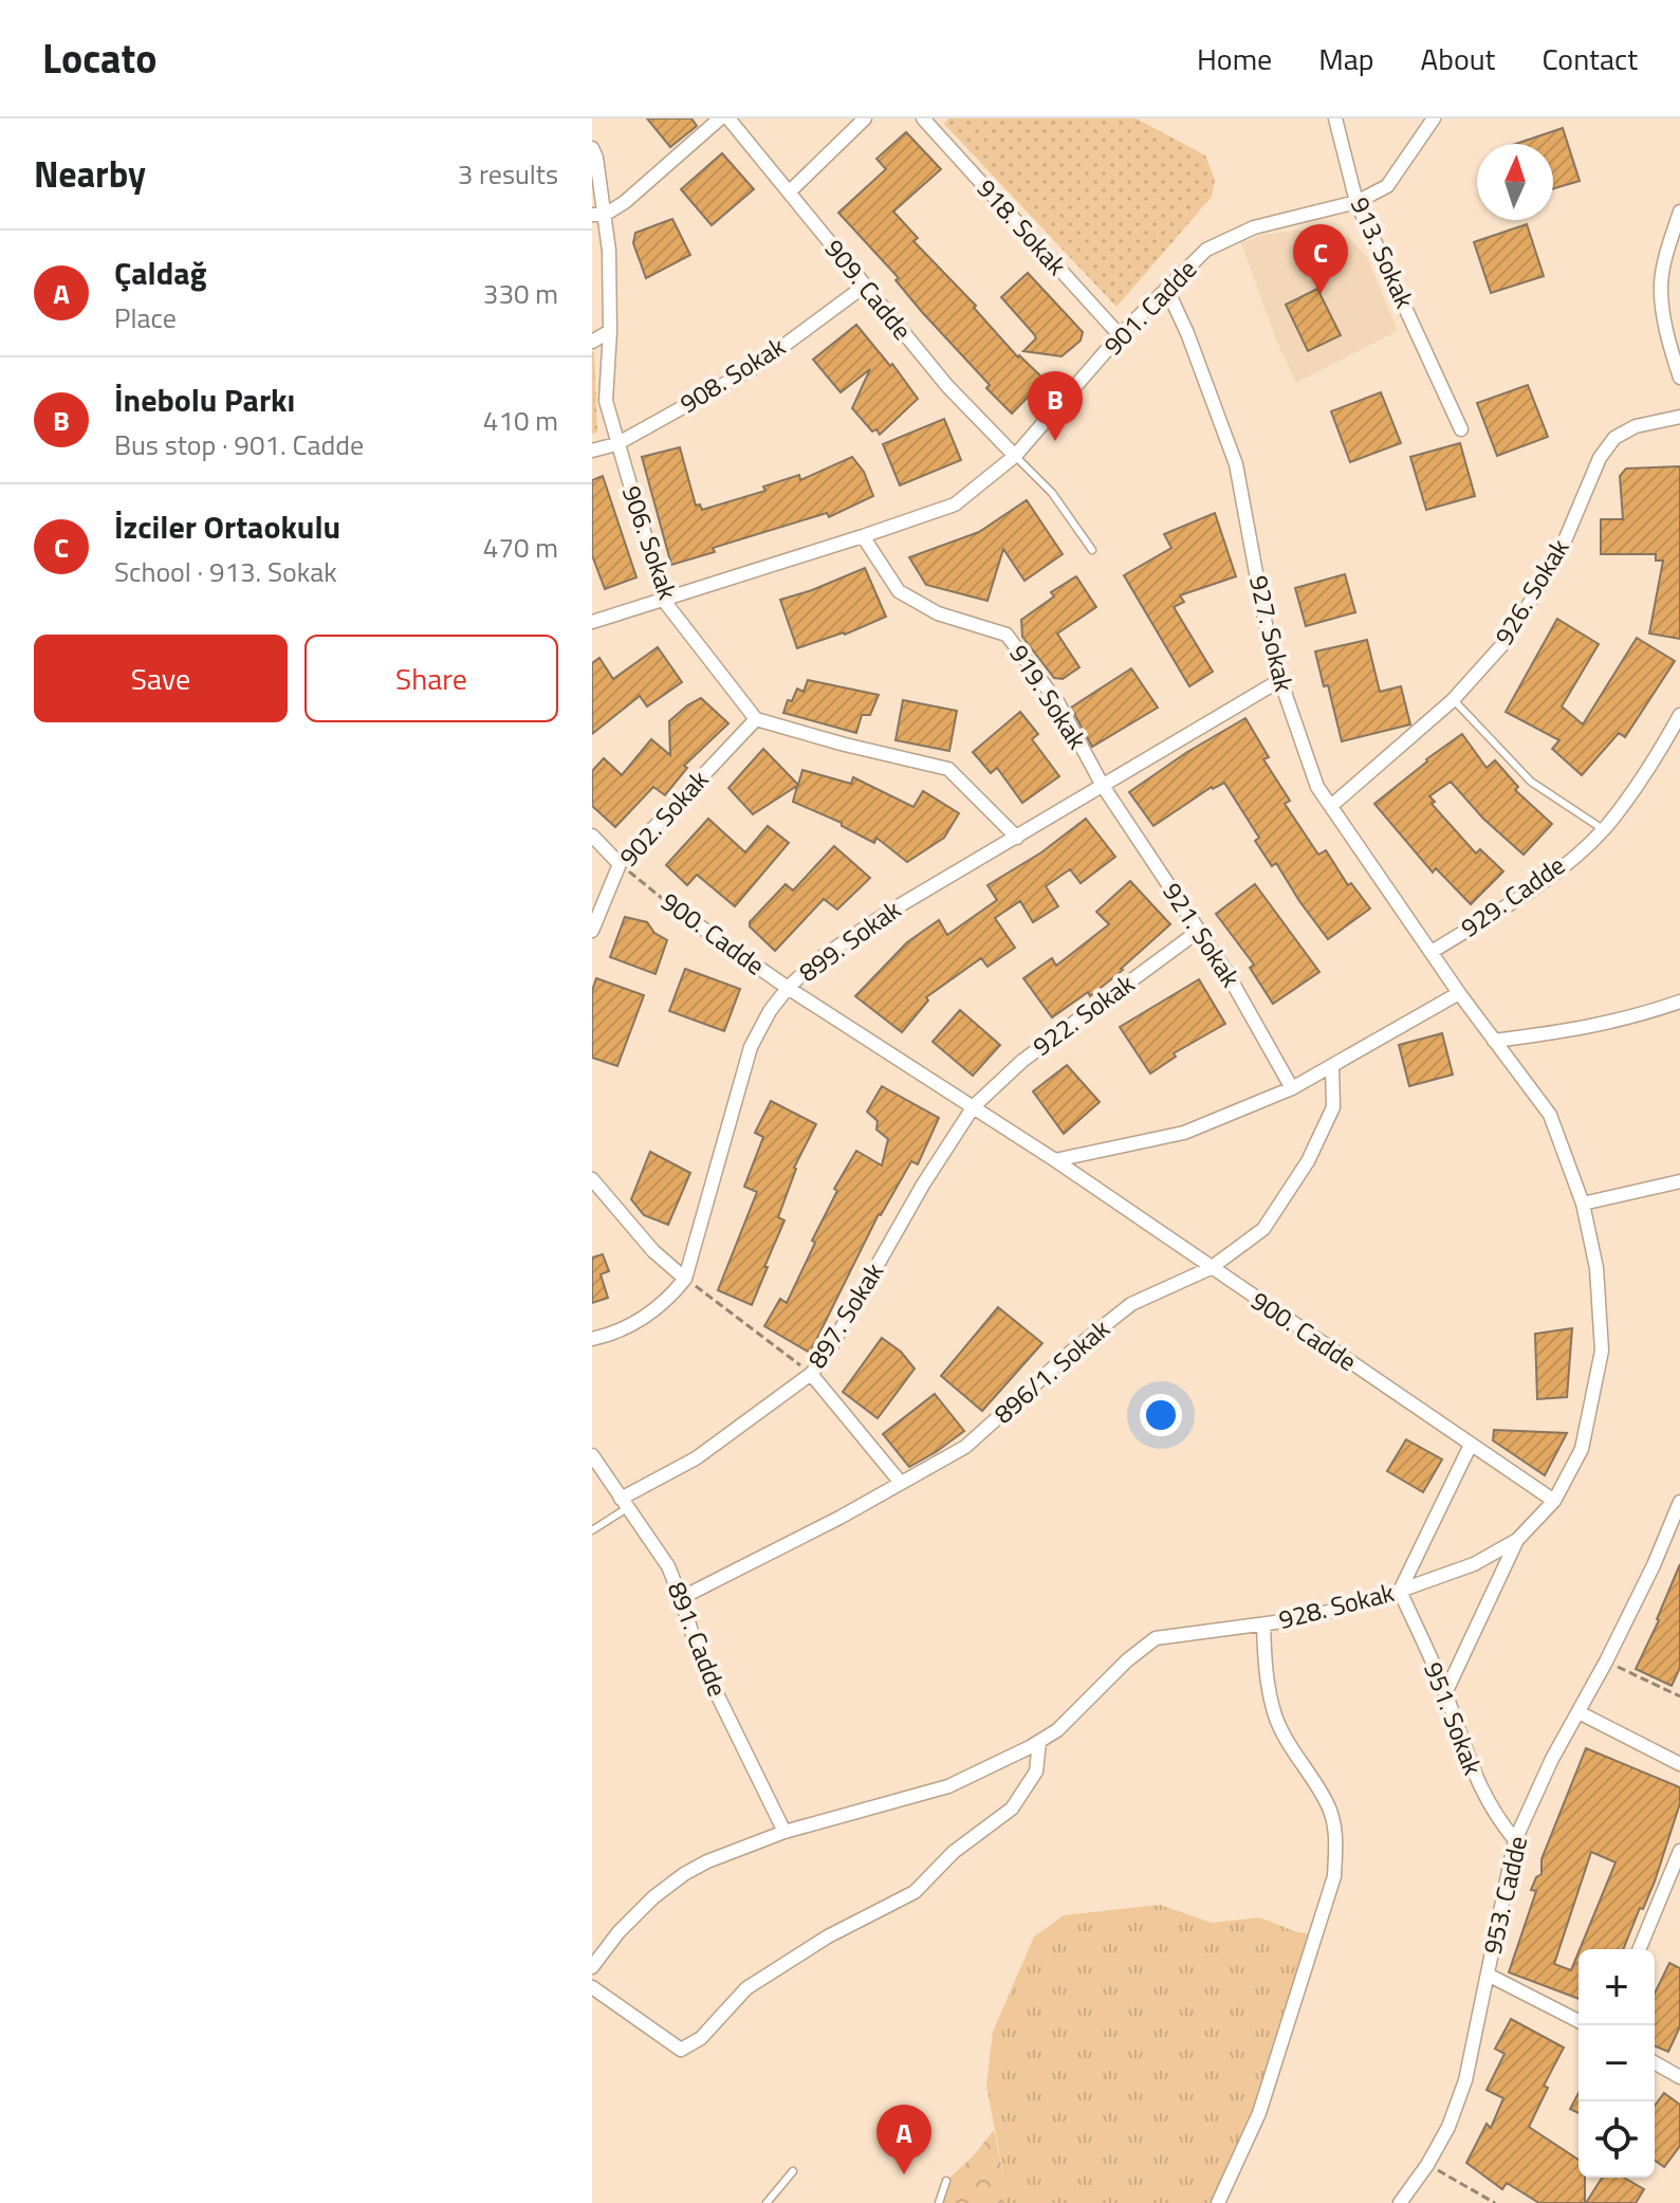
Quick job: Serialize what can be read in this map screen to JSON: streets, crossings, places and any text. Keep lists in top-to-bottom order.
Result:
{
  "streets": {
    "street": [
      "918. Sokak",
      "913. Sokak",
      "909. Cadde",
      "901. Cadde",
      "908. Sokak",
      "906. Sokak",
      "926. Sokak",
      "927. Sokak",
      "919. Sokak",
      "902. Sokak",
      "929. Cadde",
      "900. Cadde",
      "921. Sokak",
      "899. Sokak",
      "922. Sokak",
      "897. Sokak",
      "896/1. Sokak",
      "928. Sokak",
      "891. Cadde",
      "951. Sokak",
      "953. Cadde"
    ]
  },
  "crossings": [
    ["918. Sokak", "901. Cadde"],
    ["913. Sokak", "901. Cadde"],
    ["909. Cadde", "901. Cadde"],
    ["909. Cadde", "908. Sokak"],
    ["901. Cadde", "906. Sokak"],
    ["901. Cadde", "927. Sokak"],
    ["901. Cadde", "919. Sokak"],
    ["908. Sokak", "906. Sokak"],
    ["906. Sokak", "902. Sokak"],
    ["926. Sokak", "927. Sokak"],
    ["927. Sokak", "929. Cadde"],
    ["927. Sokak", "899. Sokak"],
    ["927. Sokak", "928. Sokak"],
    ["919. Sokak", "921. Sokak"],
    ["919. Sokak", "899. Sokak"],
    ["902. Sokak", "900. Cadde"],
    ["929. Cadde", "928. Sokak"],
    ["900. Cadde", "899. Sokak"],
    ["900. Cadde", "922. Sokak"],
    ["900. Cadde", "897. Sokak"],
    ["900. Cadde", "896/1. Sokak"],
    ["900. Cadde", "928. Sokak"],
    ["921. Sokak", "899. Sokak"],
    ["921. Sokak", "922. Sokak"],
    ["922. Sokak", "897. Sokak"],
    ["897. Sokak", "891. Cadde"],
    ["896/1. Sokak", "891. Cadde"],
    ["928. Sokak", "891. Cadde"],
    ["928. Sokak", "951. Sokak"],
    ["951. Sokak", "953. Cadde"]
  ],
  "north": "top",
  "page": {
    "header": "Locato",
    "nav": [
      "Home",
      "Map",
      "About",
      "Contact"
    ],
    "heading": ["Nearby", "3 results"],
    "pins": ["C", "B", "A"],
    "list": [
      {
        "mark": "A",
        "name": "Çaldağ",
        "note": "Place",
        "value": "330 m"
      },
      {
        "mark": "B",
        "name": "İnebolu Parkı",
        "note": "Bus stop · 901. Cadde",
        "value": "410 m"
      },
      {
        "mark": "C",
        "name": "İzciler Ortaokulu",
        "note": "School · 913. Sokak",
        "value": "470 m"
      }
    ],
    "buttons": ["Save", "Share"],
    "map_buttons": ["+", "−"]
  }
}
